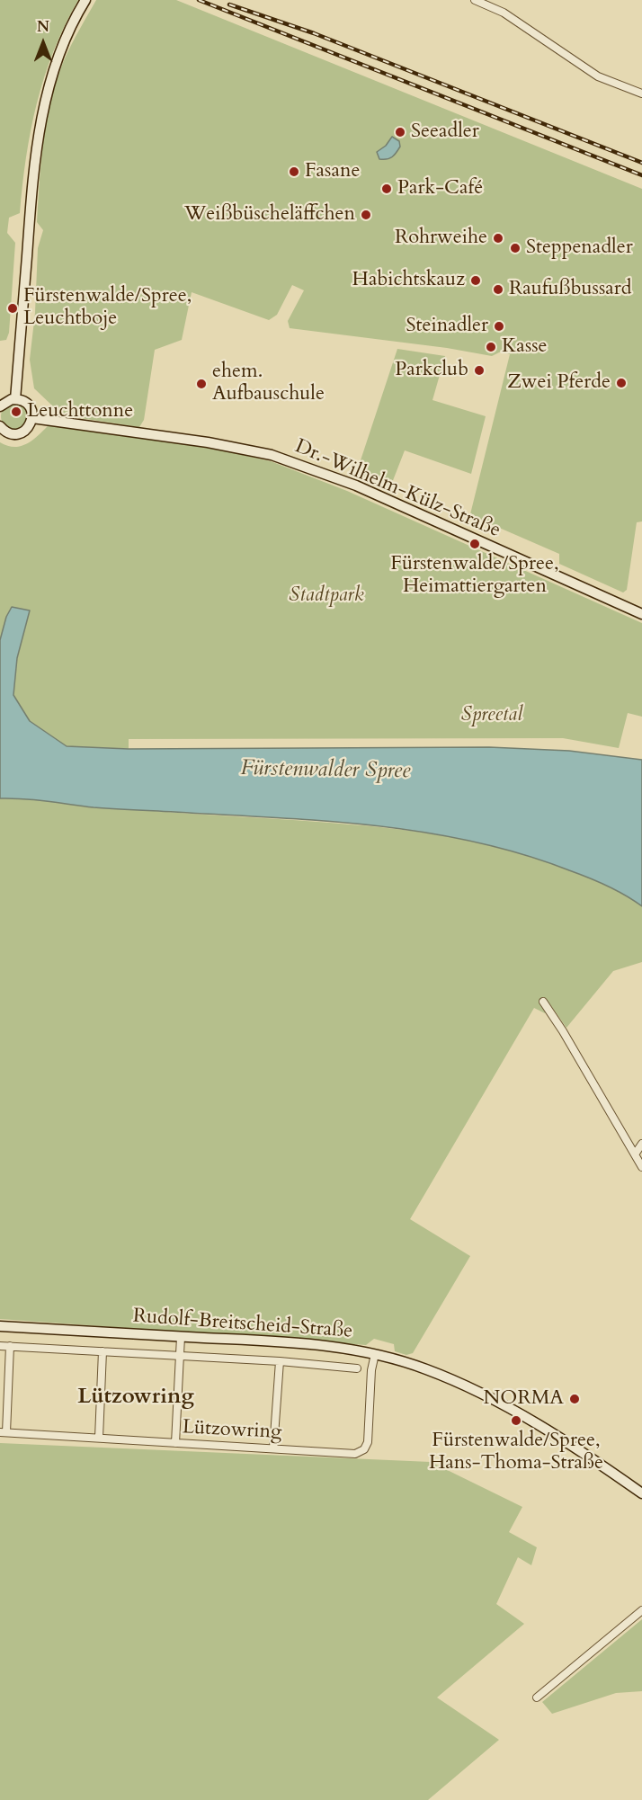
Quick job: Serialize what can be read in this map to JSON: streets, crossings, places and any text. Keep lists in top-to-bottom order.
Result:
{
  "streets": {
    "main road": ["Dr.-Wilhelm-Külz-Straße", "Rudolf-Breitscheid-Straße"],
    "street": ["Lützowring"]
  },
  "crossings": [
    ["Rudolf-Breitscheid-Straße", "Lützowring"]
  ],
  "districts": ["Lützowring"],
  "water": ["Fürstenwalder Spree"],
  "parks": ["Stadtpark", "Spreetal"],
  "places": [
    "Seeadler",
    "Fasane",
    "Park-Café",
    "Weißbüscheläffchen",
    "Rohrweihe",
    "Steppenadler",
    "Habichtskauz",
    "Raufußbussard",
    "Fürstenwalde/Spree, Leuchtboje",
    "Steinadler",
    "Kasse",
    "Parkclub",
    "Zwei Pferde",
    "ehem. Aufbauschule",
    "Leuchttonne",
    "Fürstenwalde/Spree, Heimattiergarten",
    "NORMA",
    "Fürstenwalde/Spree, Hans-Thoma-Straße"
  ],
  "north": "top"
}
